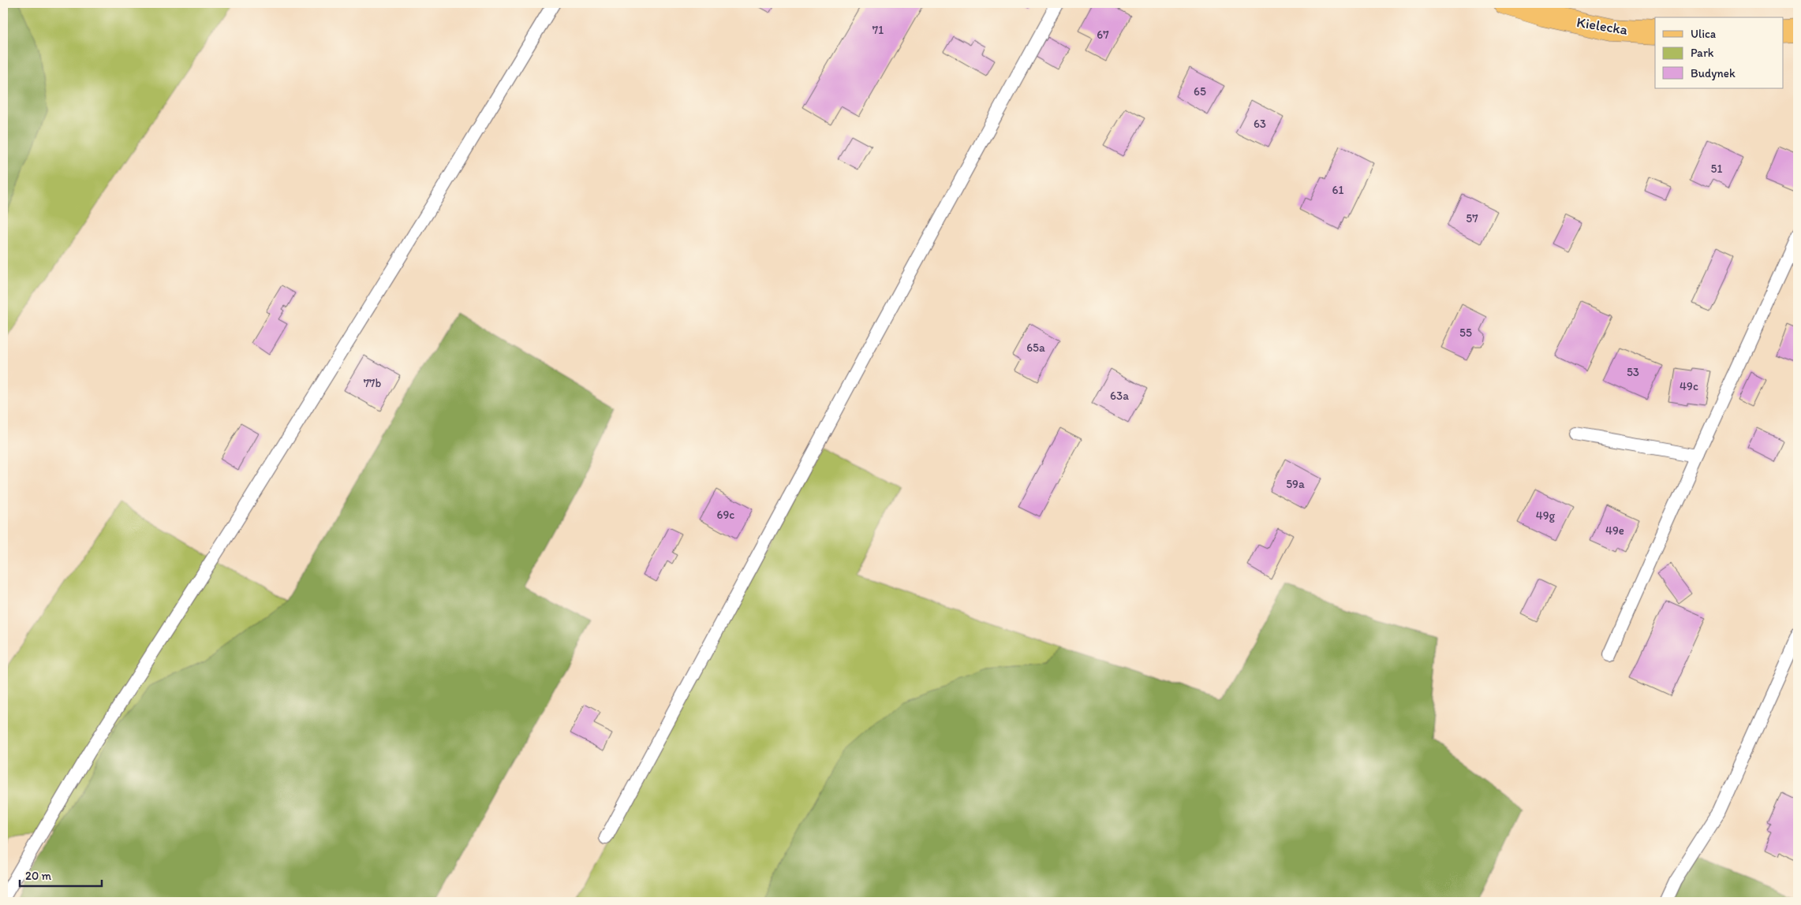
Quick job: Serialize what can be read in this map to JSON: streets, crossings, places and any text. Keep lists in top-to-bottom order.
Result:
{
  "streets": {
    "main road": ["Kielecka"]
  },
  "house_numbers": [
    "71",
    "67",
    "65",
    "63",
    "51",
    "61",
    "57",
    "55",
    "65a",
    "53",
    "77b",
    "49c",
    "63a",
    "59a",
    "69c",
    "49g",
    "49e"
  ],
  "legend": ["Ulica", "Park", "Budynek"],
  "scale_bar": "20 m"
}
